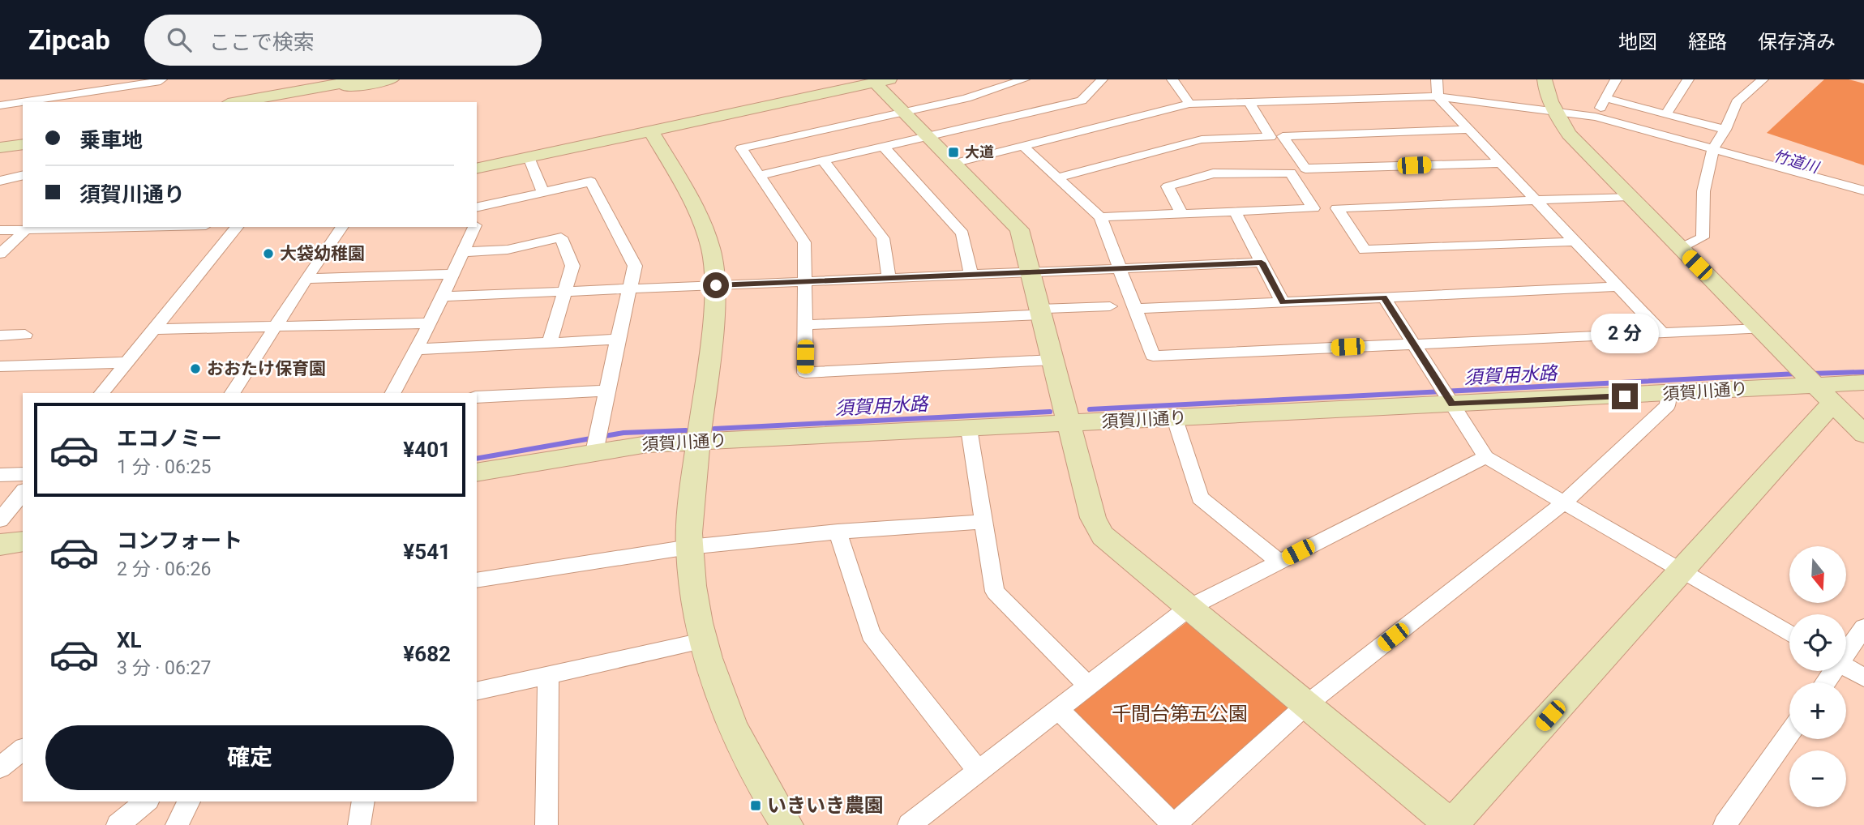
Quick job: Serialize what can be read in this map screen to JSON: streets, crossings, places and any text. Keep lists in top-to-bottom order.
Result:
{
  "streets": {
    "street": ["須賀川通り"]
  },
  "water": ["竹道川", "須賀用水路"],
  "parks": ["千間台第五公園"],
  "places": {
    "transit": ["大道", "いきいき農園"],
    "other": ["大袋幼稚園", "おおたけ保育園"]
  },
  "north": "bottom",
  "page": {
    "header": "Zipcab",
    "search": "ここで検索",
    "nav": ["地図", "経路", "保存済み"],
    "banner": ["乗車地", "須賀川通り"],
    "bubble": "2 分",
    "list": [
      {
        "name": "エコノミー",
        "note": "1 分 · 06:25",
        "value": "¥401"
      },
      {
        "name": "コンフォート",
        "note": "2 分 · 06:26",
        "value": "¥541"
      },
      {
        "name": "XL",
        "note": "3 分 · 06:27",
        "value": "¥682"
      }
    ],
    "map_buttons": ["+", "−"],
    "buttons": "確定"
  }
}
